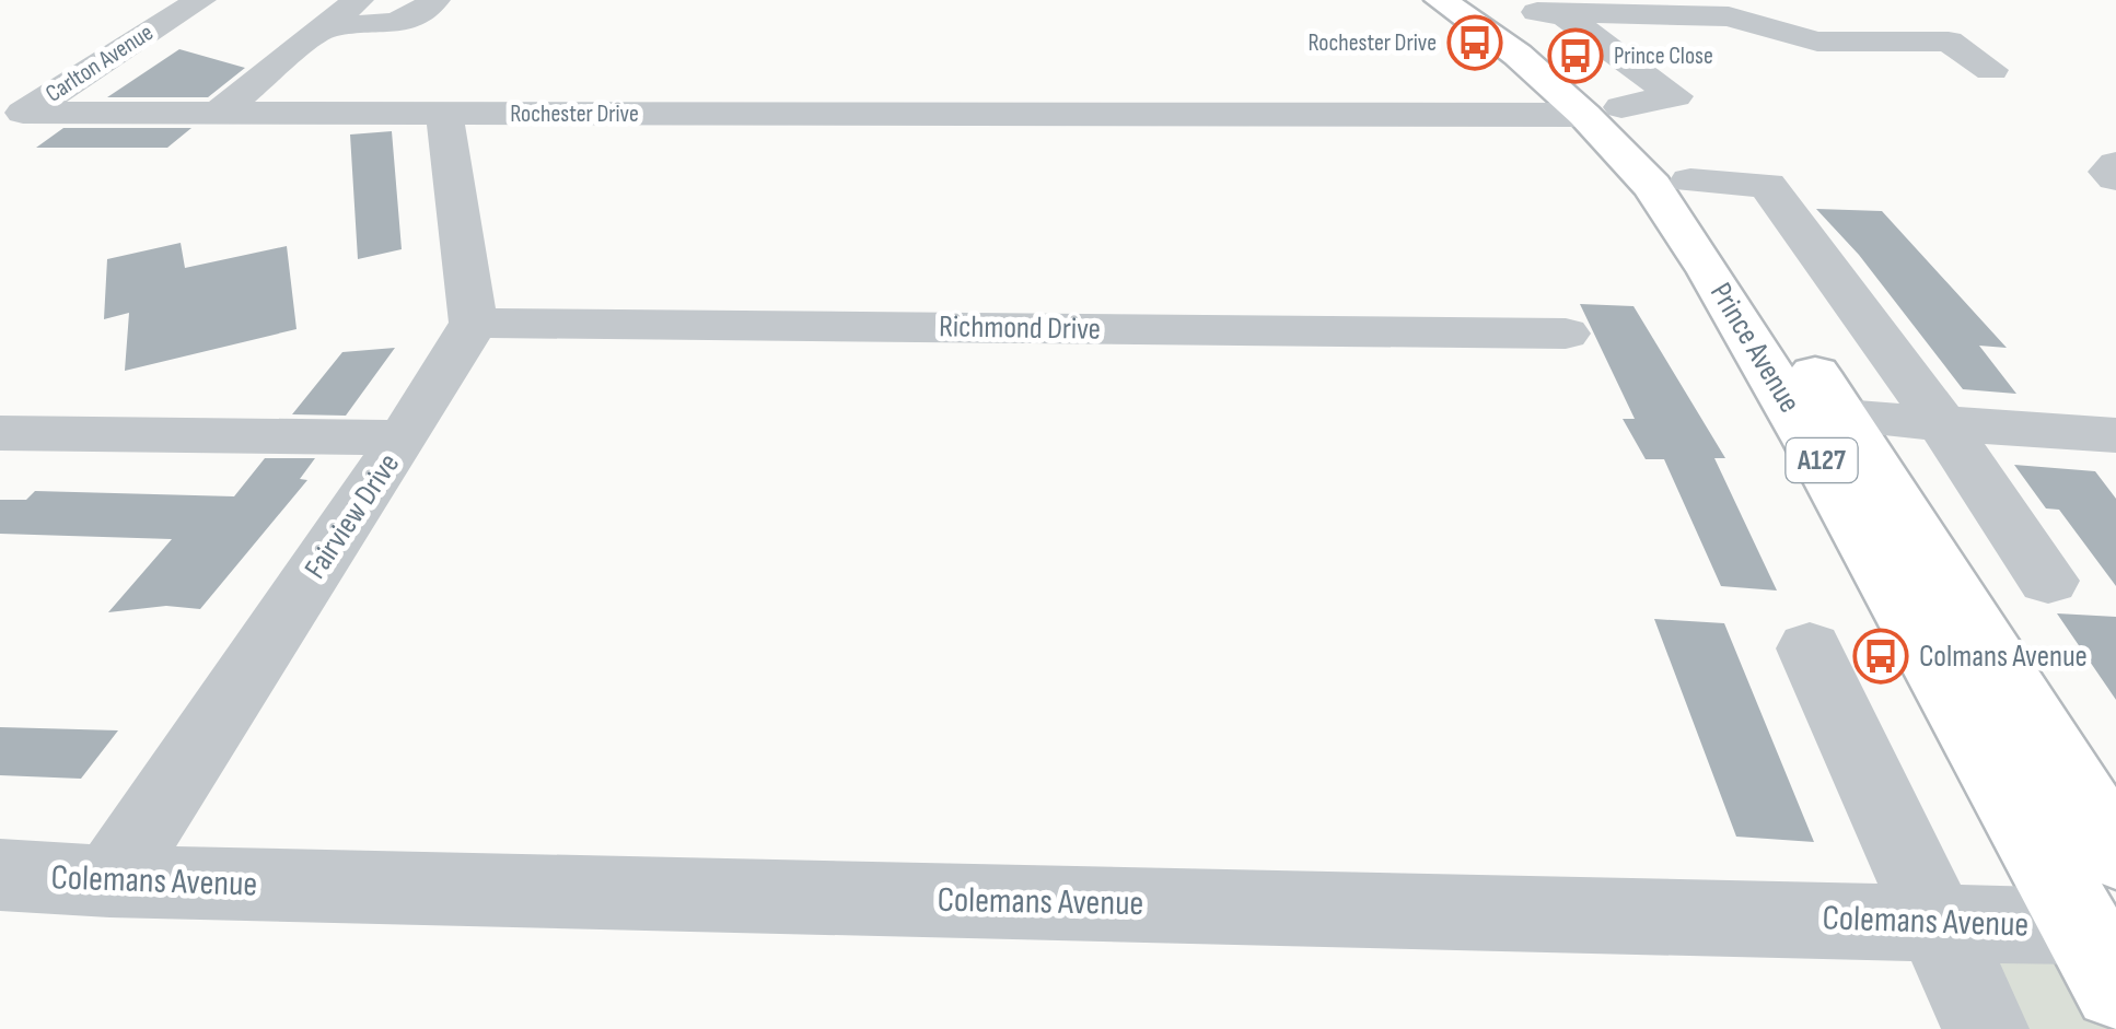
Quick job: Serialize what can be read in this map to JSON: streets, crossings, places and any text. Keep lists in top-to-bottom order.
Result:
{
  "streets": {
    "highway": ["Prince Avenue", "A127"],
    "street": [
      "Carlton Avenue",
      "Rochester Drive",
      "Richmond Drive",
      "Fairview Drive",
      "Colemans Avenue"
    ]
  },
  "crossings": [
    ["Carlton Avenue", "Rochester Drive"],
    ["Rochester Drive", "Prince Avenue"],
    ["Richmond Drive", "Fairview Drive"],
    ["Prince Avenue", "Colemans Avenue"],
    ["Fairview Drive", "Colemans Avenue"]
  ],
  "places": {
    "bus stop": ["Rochester Drive", "Prince Close", "Colmans Avenue"]
  }
}
